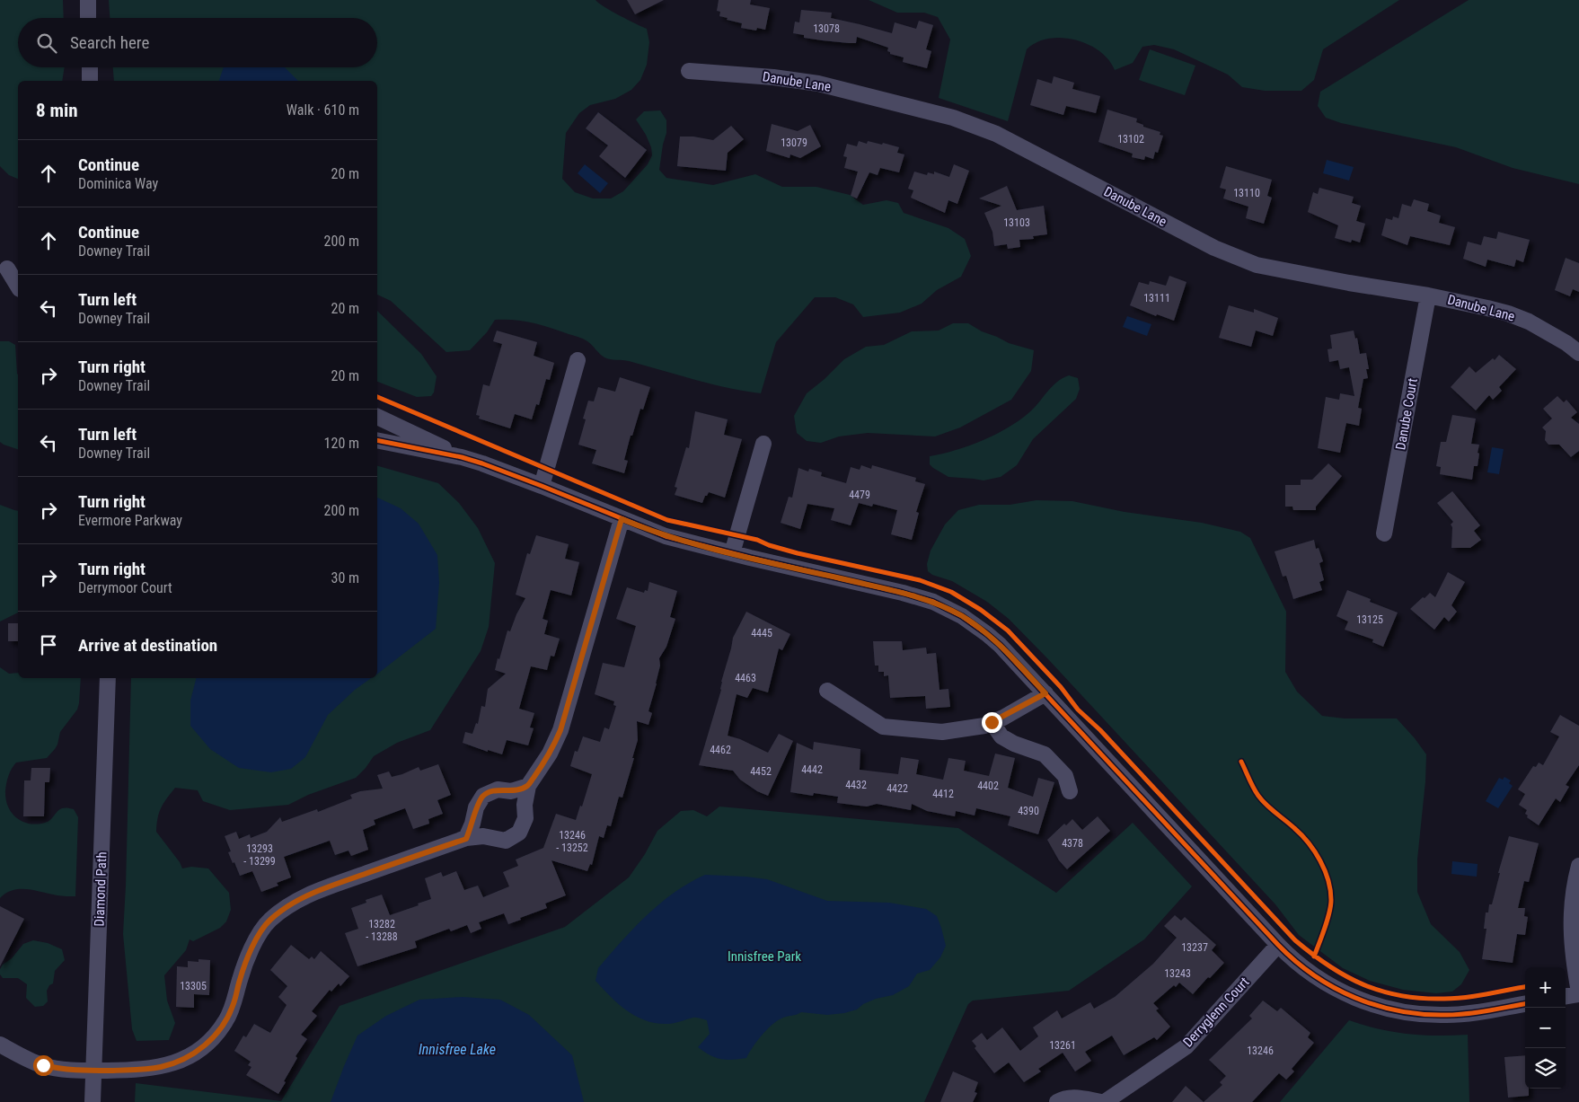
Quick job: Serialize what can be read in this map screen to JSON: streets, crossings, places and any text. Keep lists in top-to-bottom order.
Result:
{
  "streets": {
    "street": [
      "Danube Lane",
      "Danube Court",
      "Diamond Path",
      "Derryglenn Court"
    ]
  },
  "crossings": [
    ["Danube Lane", "Danube Court"]
  ],
  "water": ["Innisfree Lake"],
  "parks": ["Innisfree Park"],
  "house_numbers": [
    "13078",
    "13102",
    "13079",
    "13110",
    "13103",
    "13111",
    "4479",
    "13125",
    "4445",
    "4463",
    "4462",
    "4442",
    "4452",
    "4432",
    "4402",
    "4422",
    "4412",
    "4390",
    "13246 - 13252",
    "4378",
    "13293 - 13299",
    "13282 - 13288",
    "13237",
    "13243",
    "13305",
    "13261",
    "13246"
  ],
  "page": {
    "search": "Search here",
    "heading": ["8 min", "Walk · 610 m"],
    "list": [
      ["Continue", "Dominica Way", "20 m"],
      ["Continue", "Downey Trail", "200 m"],
      ["Turn left", "Downey Trail", "20 m"],
      ["Turn right", "Downey Trail", "20 m"],
      ["Turn left", "Downey Trail", "120 m"],
      ["Turn right", "Evermore Parkway", "200 m"],
      ["Turn right", "Derrymoor Court", "30 m"],
      "Arrive at destination"
    ],
    "map_buttons": ["+", "−"]
  }
}
